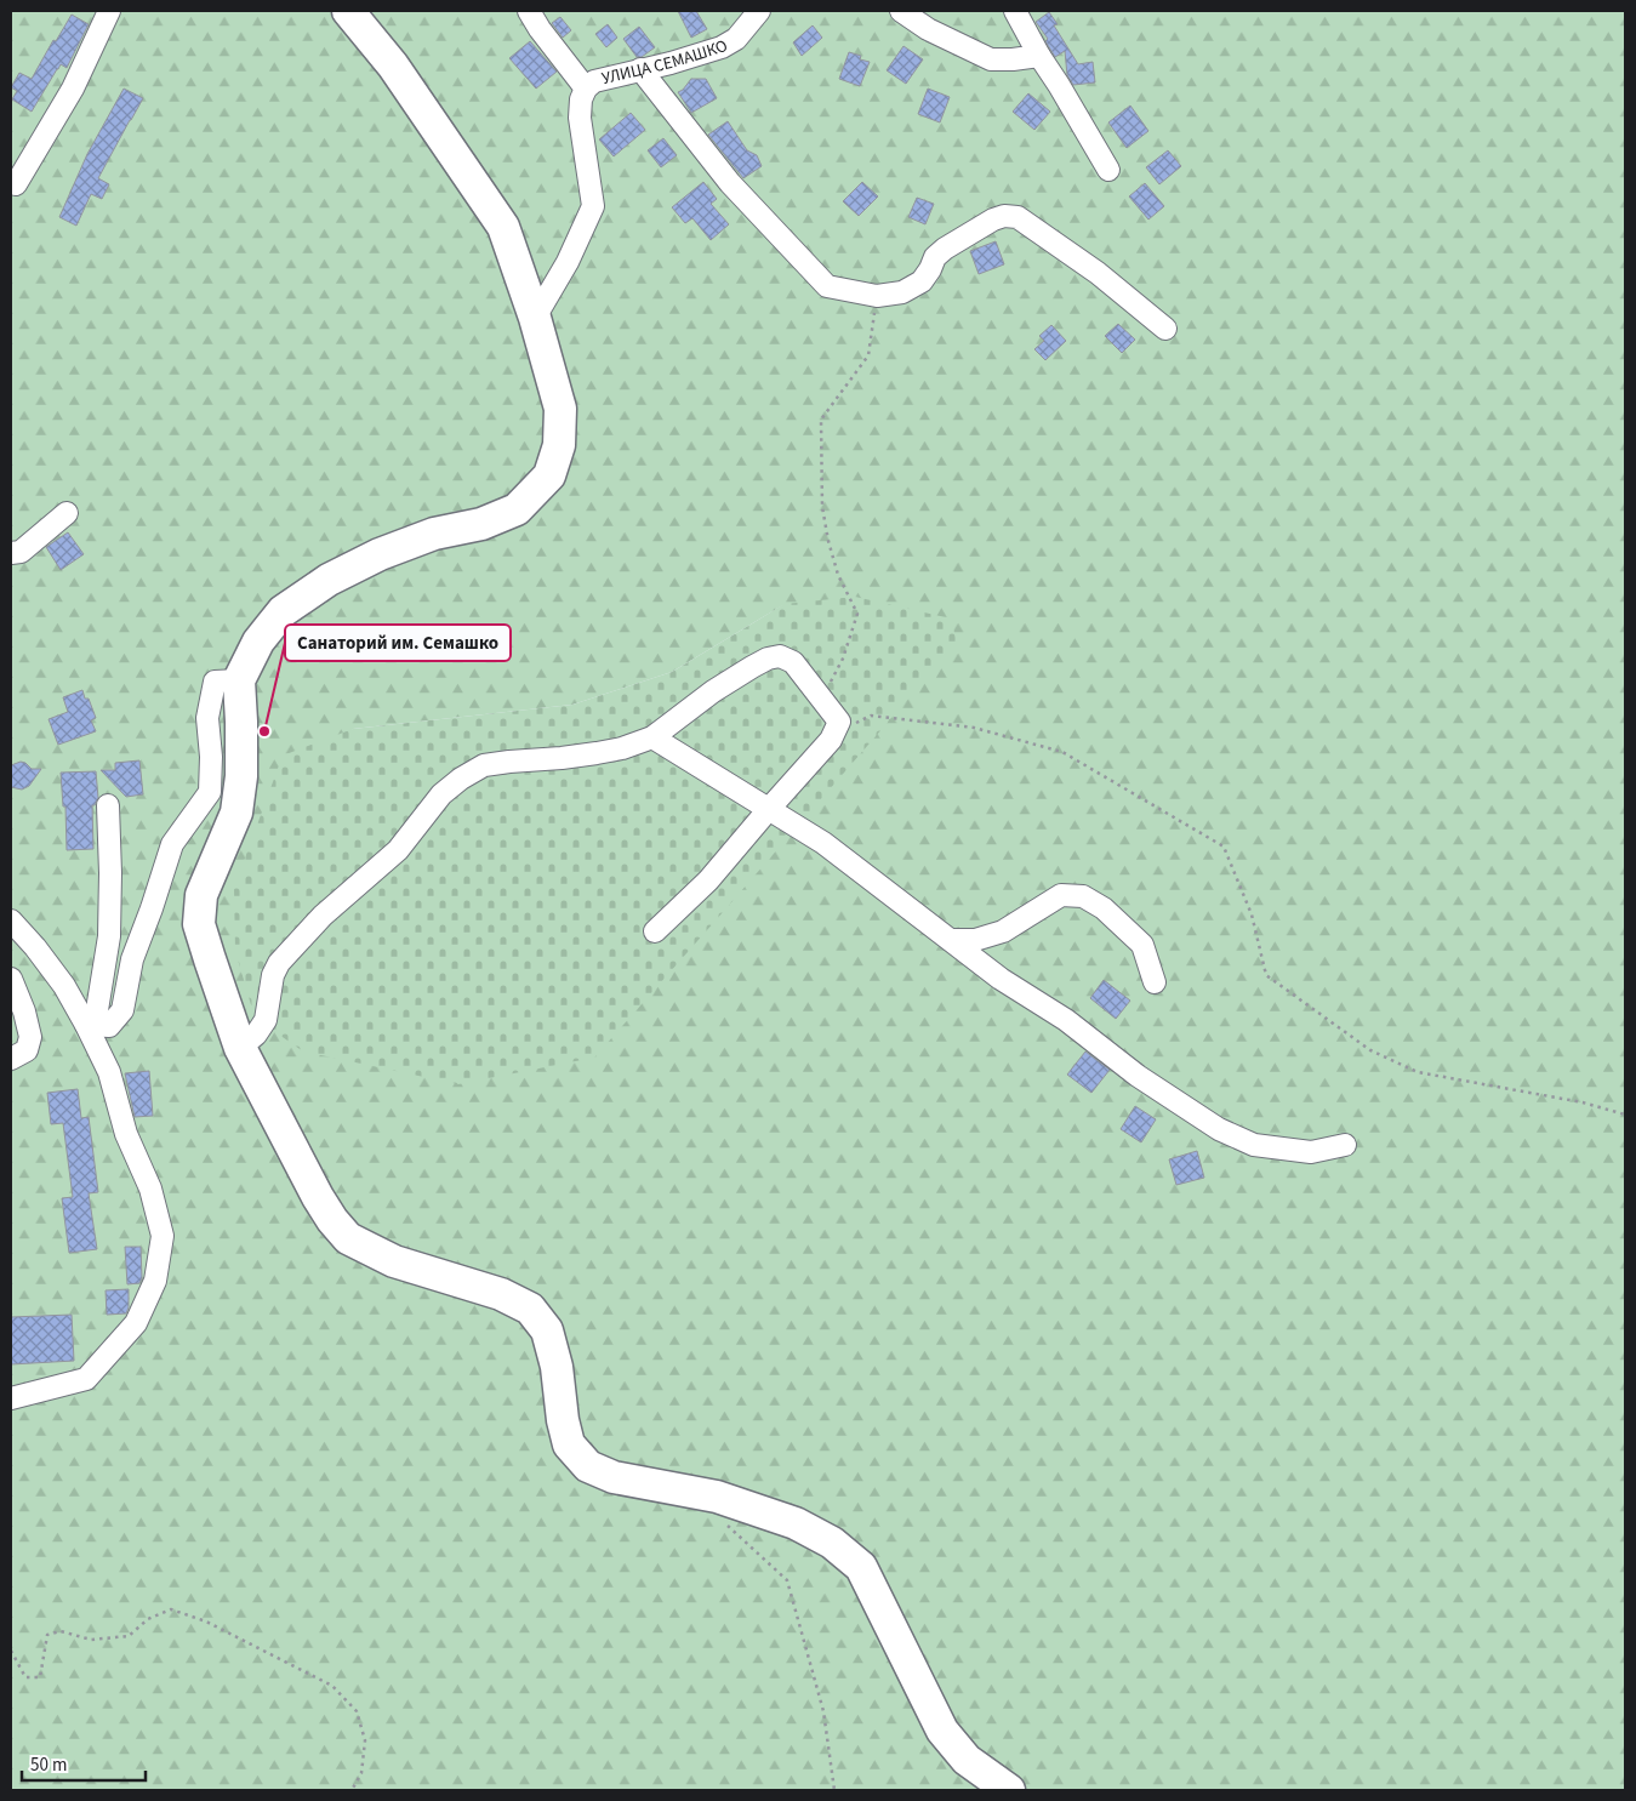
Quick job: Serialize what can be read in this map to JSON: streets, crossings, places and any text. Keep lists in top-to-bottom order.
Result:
{
  "streets": {
    "street": ["УЛИЦА СЕМАШКО"]
  },
  "places": ["Санаторий им. Семашко"],
  "scale_bar": "50 m"
}
